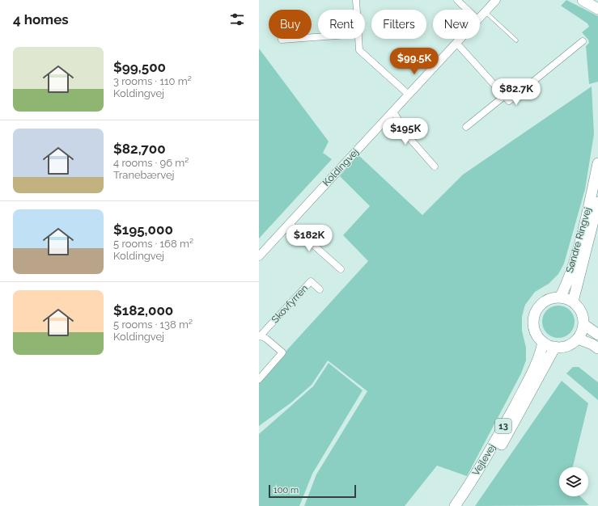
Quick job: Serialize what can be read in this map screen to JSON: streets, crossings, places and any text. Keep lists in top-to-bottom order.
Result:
{
  "streets": {
    "main road": ["Søndre Ringvej", "13", "Vejlevej"],
    "street": ["Koldingvej", "Skovfyrren"]
  },
  "crossings": [
    ["Søndre Ringvej", "Vejlevej"]
  ],
  "scale_bar": "100 m",
  "page": {
    "heading": "4 homes",
    "chip": [
      "Buy",
      "Rent",
      "Filters",
      "New"
    ],
    "list": [
      {
        "name": "$99,500",
        "note": "3 rooms · 110 m² · Koldingvej"
      },
      {
        "name": "$82,700",
        "note": "4 rooms · 96 m² · Tranebærvej"
      },
      {
        "name": "$195,000",
        "note": "5 rooms · 168 m² · Koldingvej"
      },
      {
        "name": "$182,000",
        "note": "5 rooms · 138 m² · Koldingvej"
      }
    ],
    "price": [
      "$99.5K",
      "$82.7K",
      "$195K",
      "$182K"
    ],
    "scale": "100 m"
  }
}
